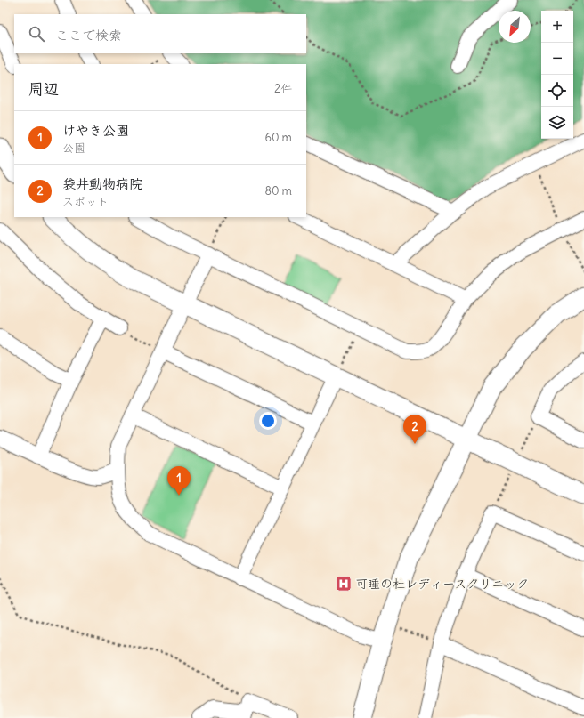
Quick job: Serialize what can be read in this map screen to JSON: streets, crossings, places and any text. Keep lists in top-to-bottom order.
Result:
{
  "places": {
    "hospital": ["可睡の杜レディースクリニック"]
  },
  "north": "bottom left",
  "page": {
    "map_buttons": ["+", "−"],
    "search": "ここで検索",
    "heading": ["周辺", "2件"],
    "list": [
      {
        "mark": "1",
        "name": "けやき公園",
        "note": "公園",
        "value": "60 m"
      },
      {
        "mark": "2",
        "name": "袋井動物病院",
        "note": "スポット",
        "value": "80 m"
      }
    ],
    "pins": ["2", "1"]
  }
}
